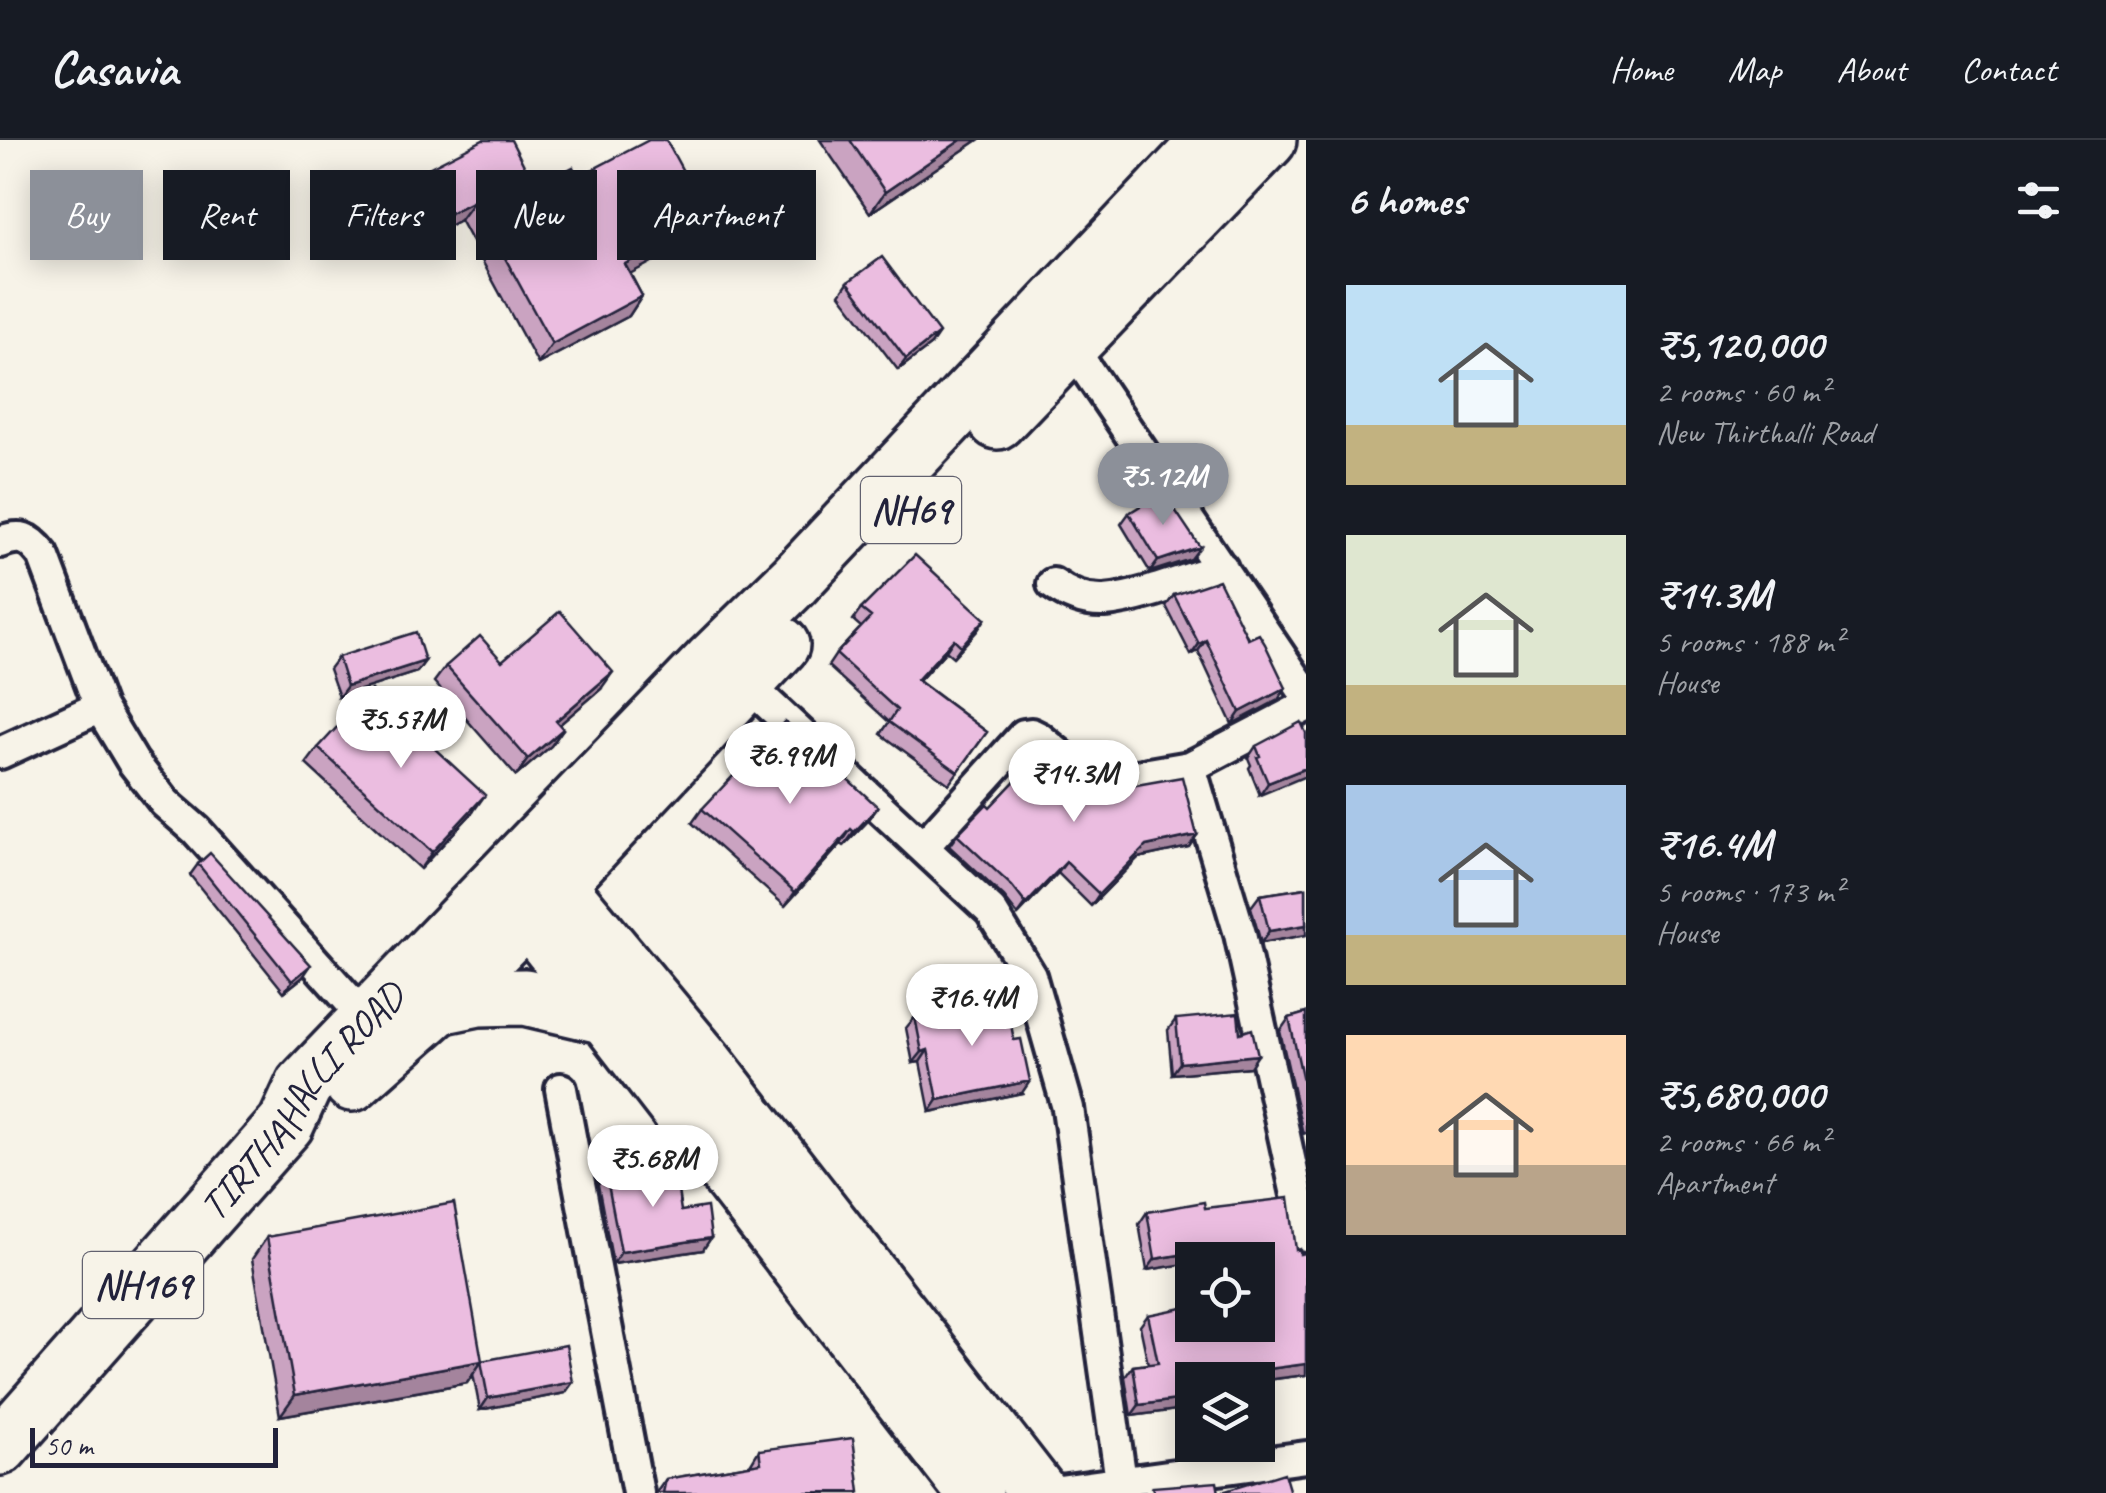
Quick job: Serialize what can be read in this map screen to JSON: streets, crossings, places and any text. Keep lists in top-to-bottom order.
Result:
{
  "streets": {
    "highway": ["NH69", "TIRTHAHALLI ROAD", "NH169"]
  },
  "crossings": [
    ["NH69", "TIRTHAHALLI ROAD"],
    ["NH69", "NH169"],
    ["TIRTHAHALLI ROAD", "NH169"]
  ],
  "scale_bar": "50 m",
  "page": {
    "header": "Casavia",
    "nav": [
      "Home",
      "Map",
      "About",
      "Contact"
    ],
    "heading": "6 homes",
    "chip": [
      "Buy",
      "Rent",
      "Filters",
      "New",
      "Apartment"
    ],
    "list": [
      {
        "name": "₹5,120,000",
        "note": "2 rooms · 60 m² · New Thirthalli Road"
      },
      {
        "name": "₹14.3M",
        "note": "5 rooms · 188 m² · House"
      },
      {
        "name": "₹16.4M",
        "note": "5 rooms · 173 m² · House"
      },
      {
        "name": "₹5,680,000",
        "note": "2 rooms · 66 m² · Apartment"
      }
    ],
    "price": [
      "₹5.12M",
      "₹5.57M",
      "₹6.99M",
      "₹14.3M",
      "₹16.4M",
      "₹5.68M"
    ],
    "scale": "50 m"
  }
}
